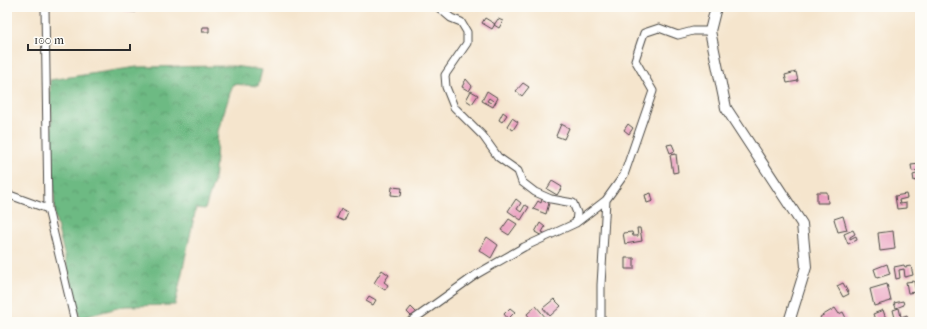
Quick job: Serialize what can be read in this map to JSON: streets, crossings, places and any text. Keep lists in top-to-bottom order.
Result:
{
  "scale_bar": "100 m"
}
